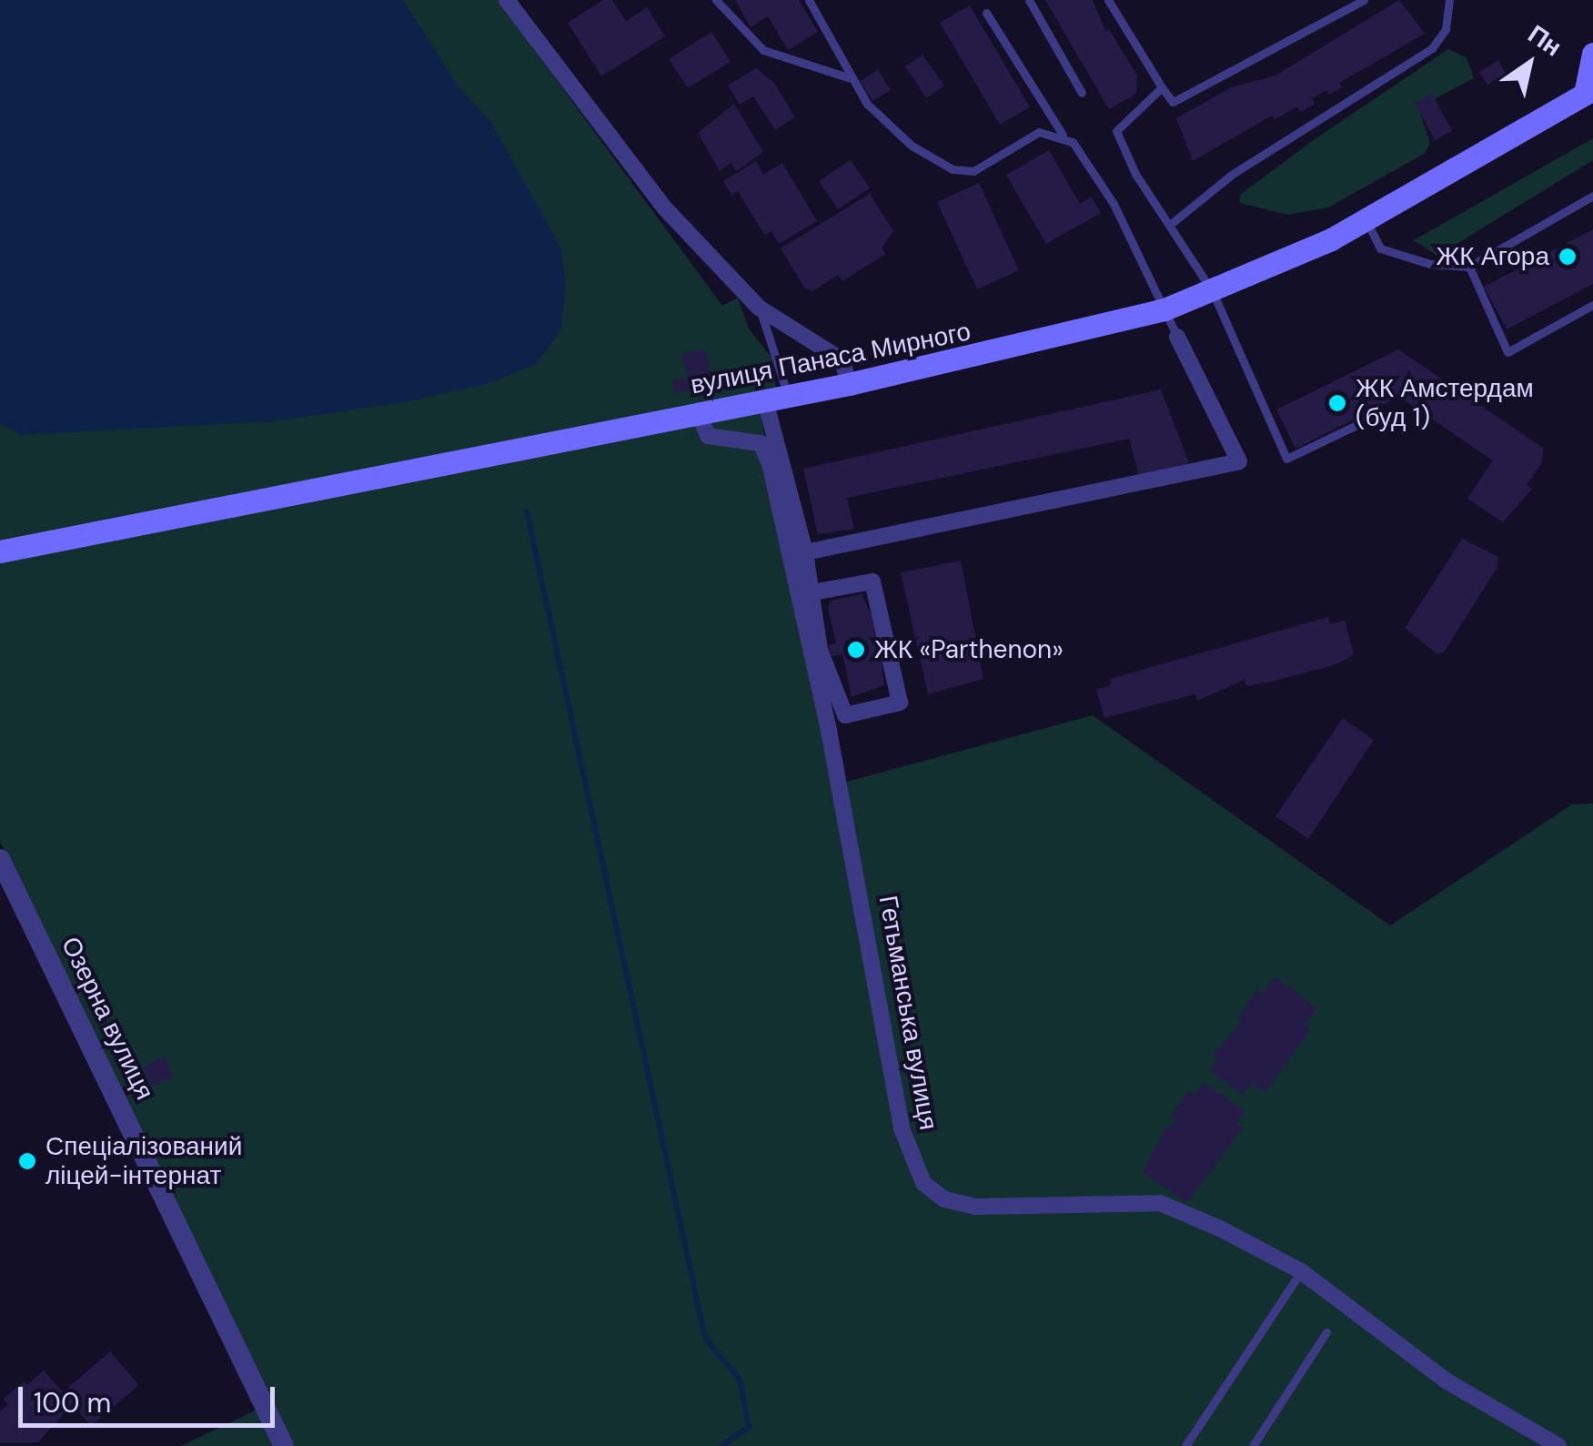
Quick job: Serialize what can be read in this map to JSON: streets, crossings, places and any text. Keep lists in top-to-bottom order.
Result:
{
  "streets": {
    "main road": ["вулиця Панаса Мирного"],
    "street": ["Гетьманська вулиця", "Озерна вулиця"]
  },
  "crossings": [
    ["вулиця Панаса Мирного", "Гетьманська вулиця"]
  ],
  "places": [
    "ЖК Агора",
    "ЖК Амстердам (буд 1)",
    "ЖК «Parthenon»",
    "Спеціалізований ліцей-інтернат"
  ],
  "scale_bar": "100 m",
  "north": "top right"
}
